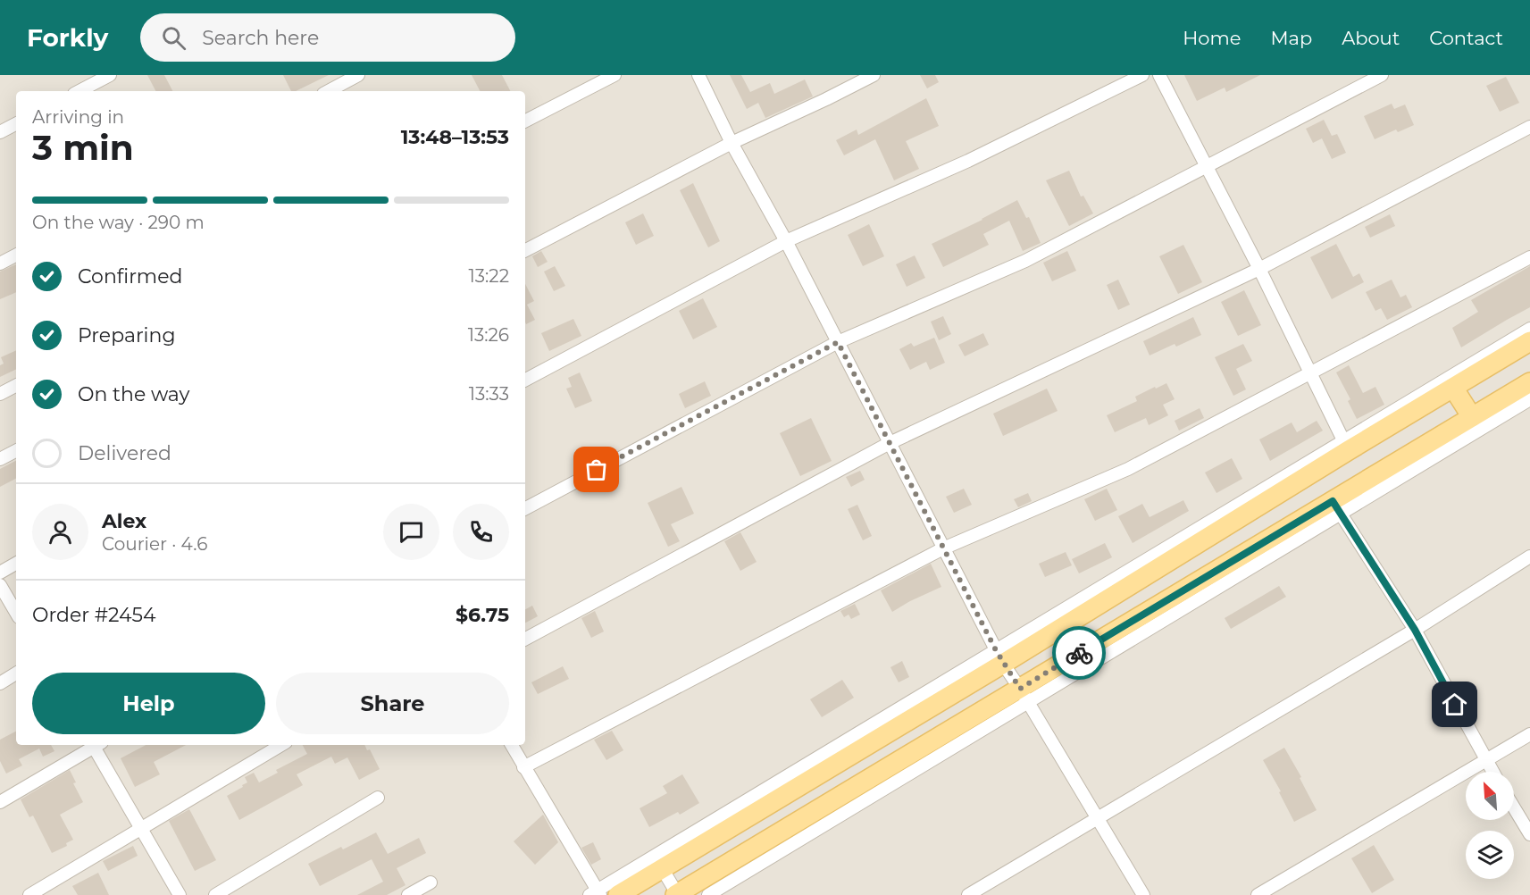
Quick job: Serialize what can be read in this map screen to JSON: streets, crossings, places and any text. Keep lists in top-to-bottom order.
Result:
{
  "north": "top left",
  "page": {
    "header": "Forkly",
    "search": "Search here",
    "nav": [
      "Home",
      "Map",
      "About",
      "Contact"
    ],
    "heading": ["3 min", "Arriving in", "13:48–13:53"],
    "panel": [
      "Alex",
      "Courier · 4.6",
      "Order #2454",
      "$6.75"
    ],
    "bar": "On the way · 290 m",
    "list": [
      ["Confirmed", "13:22"],
      ["Preparing", "13:26"],
      ["On the way", "13:33"],
      "Delivered"
    ],
    "buttons": ["Help", "Share"]
  }
}
